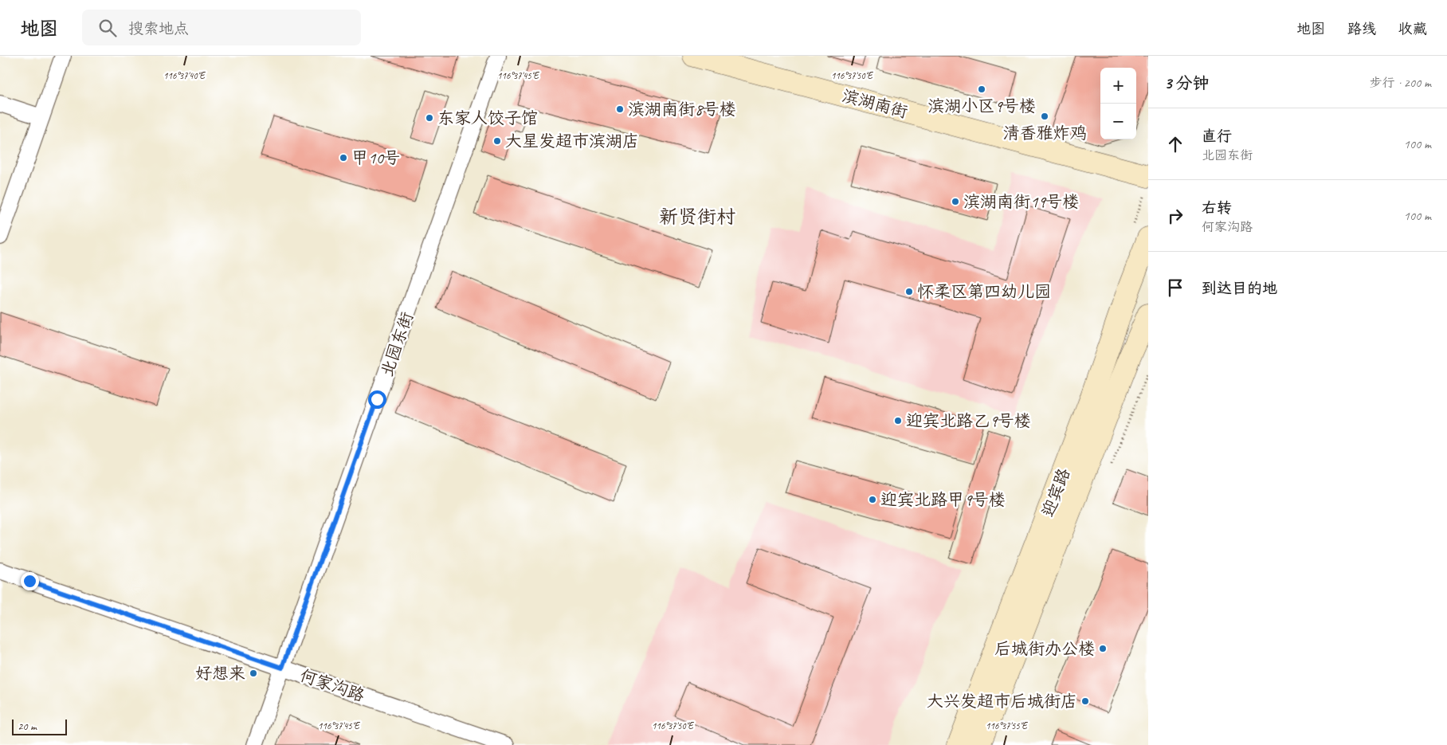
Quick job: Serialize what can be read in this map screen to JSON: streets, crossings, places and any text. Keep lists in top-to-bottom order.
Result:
{
  "streets": {
    "main road": ["滨湖南街", "迎宾路"],
    "street": ["北园东街", "何家沟路"]
  },
  "crossings": [
    ["北园东街", "何家沟路"]
  ],
  "districts": ["新贤街村"],
  "places": [
    "滨湖小区9号楼",
    "滨湖南街8号楼",
    "清香雅炸鸡",
    "东家人饺子馆",
    "大星发超市滨湖店",
    "甲10号",
    "滨湖南街19号楼",
    "怀柔区第四幼儿园",
    "迎宾北路乙9号楼",
    "迎宾北路甲9号楼",
    "后城街办公楼",
    "好想来",
    "大兴发超市后城街店"
  ],
  "scale_bar": "20 m",
  "page": {
    "header": "地图",
    "search": "搜索地点",
    "nav": ["地图", "路线", "收藏"],
    "heading": ["3 分钟", "步行 · 200 m"],
    "map_buttons": ["+", "−"],
    "list": [
      ["直行", "北园东街", "100 m"],
      ["右转", "何家沟路", "100 m"],
      "到达目的地"
    ],
    "scale": "20 m"
  },
  "coordinates": [
    "116°37'40\"E",
    "116°37'45\"E",
    "116°37'50\"E",
    "116°37'55\"E"
  ]
}
